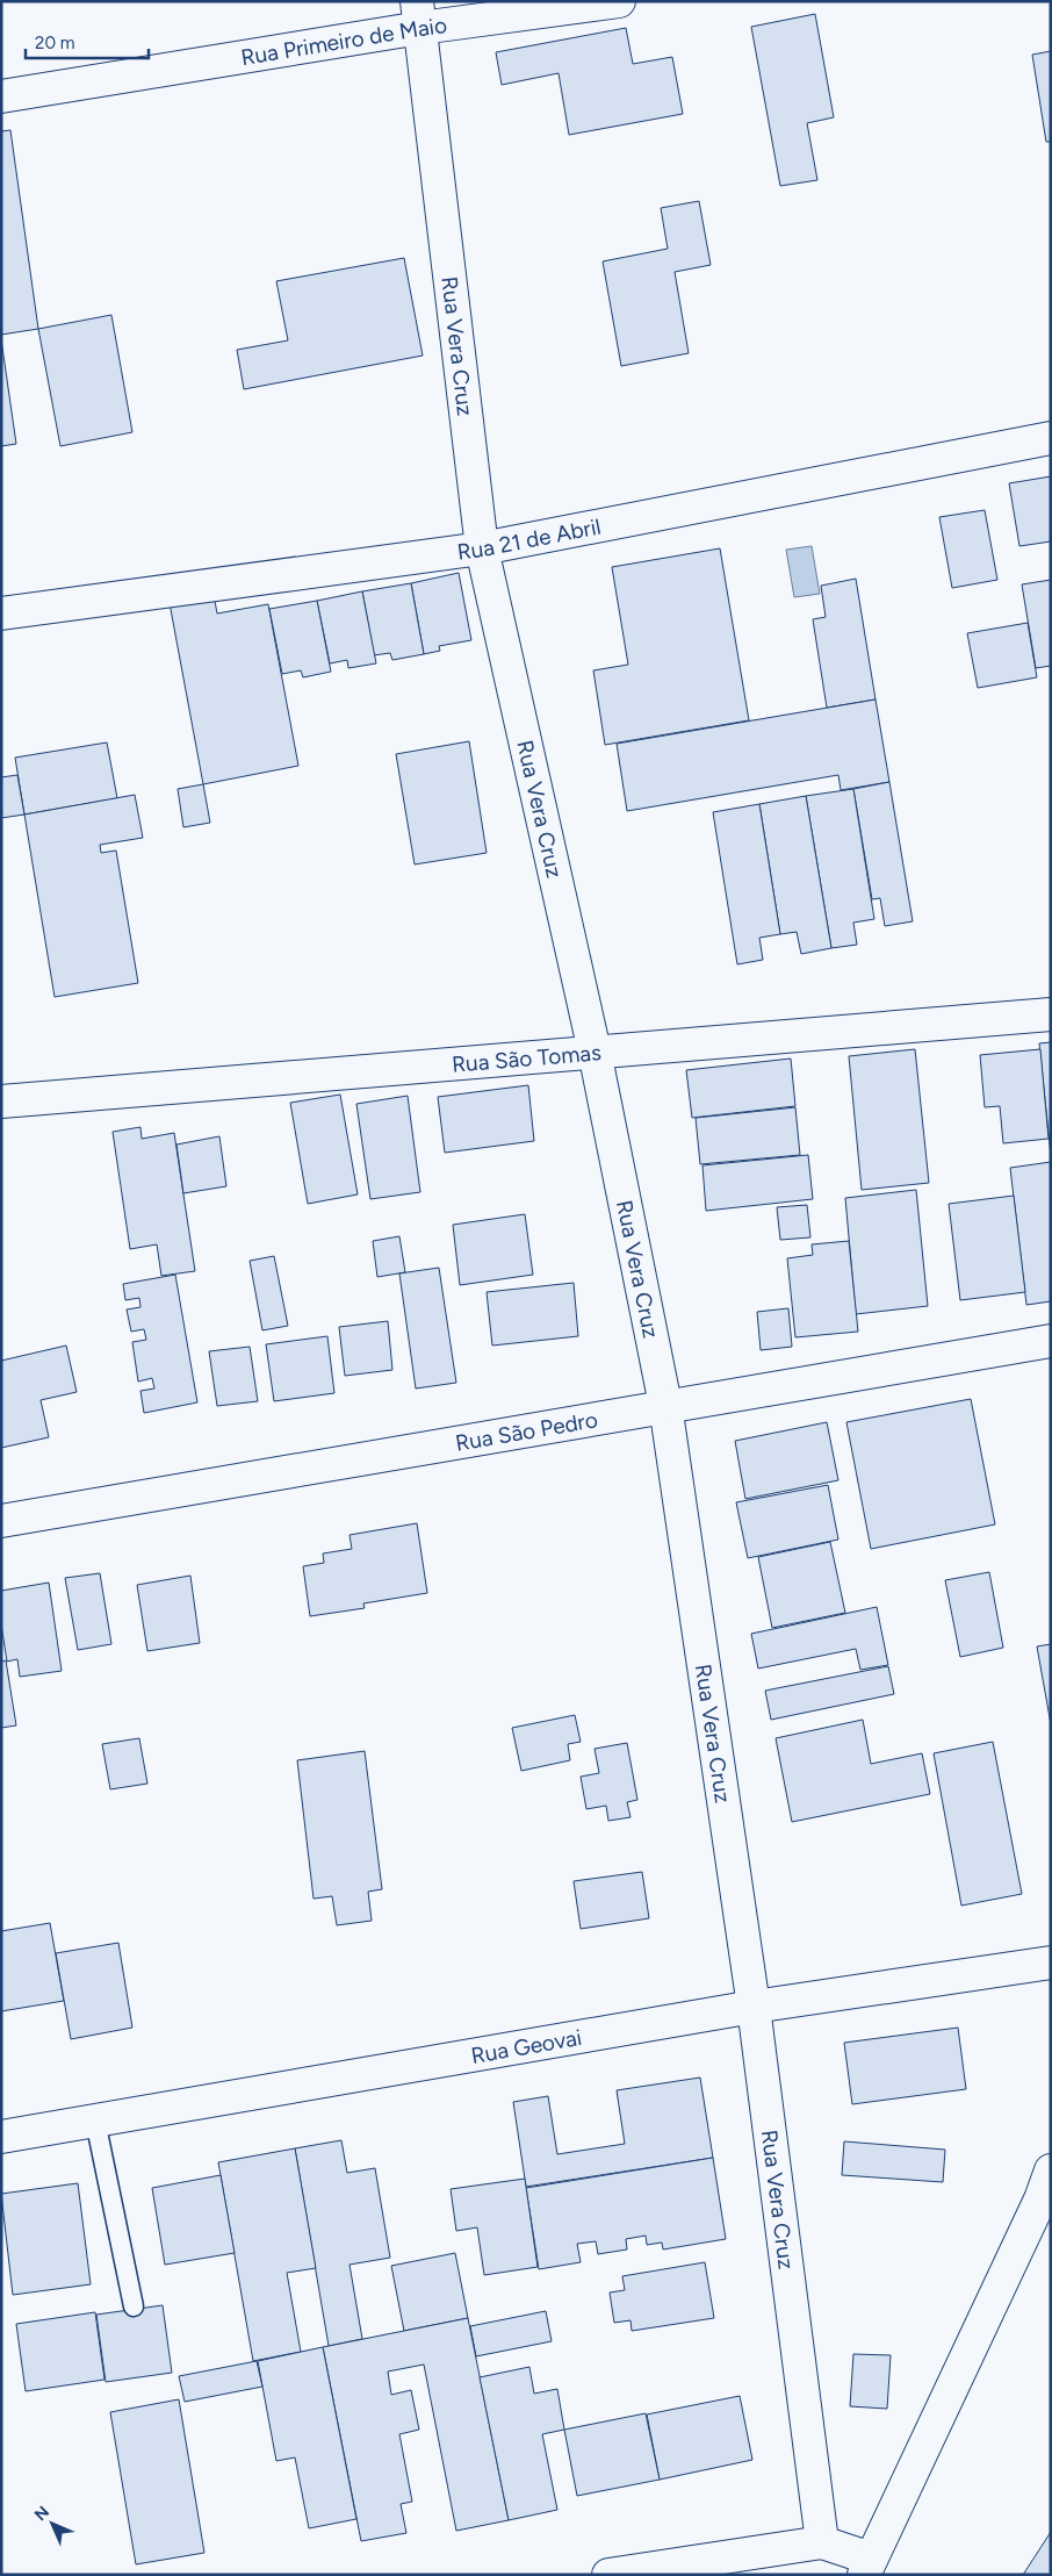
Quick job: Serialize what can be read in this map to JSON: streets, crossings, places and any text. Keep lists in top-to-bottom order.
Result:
{
  "streets": {
    "street": [
      "Rua Primeiro de Maio",
      "Rua Vera Cruz",
      "Rua 21 de Abril",
      "Rua São Tomas",
      "Rua São Pedro",
      "Rua Geovai"
    ]
  },
  "crossings": [
    ["Rua Primeiro de Maio", "Rua Vera Cruz"],
    ["Rua Vera Cruz", "Rua 21 de Abril"],
    ["Rua Vera Cruz", "Rua São Tomas"],
    ["Rua Vera Cruz", "Rua São Pedro"],
    ["Rua Vera Cruz", "Rua Geovai"]
  ],
  "scale_bar": "20 m",
  "north": "top left"
}
